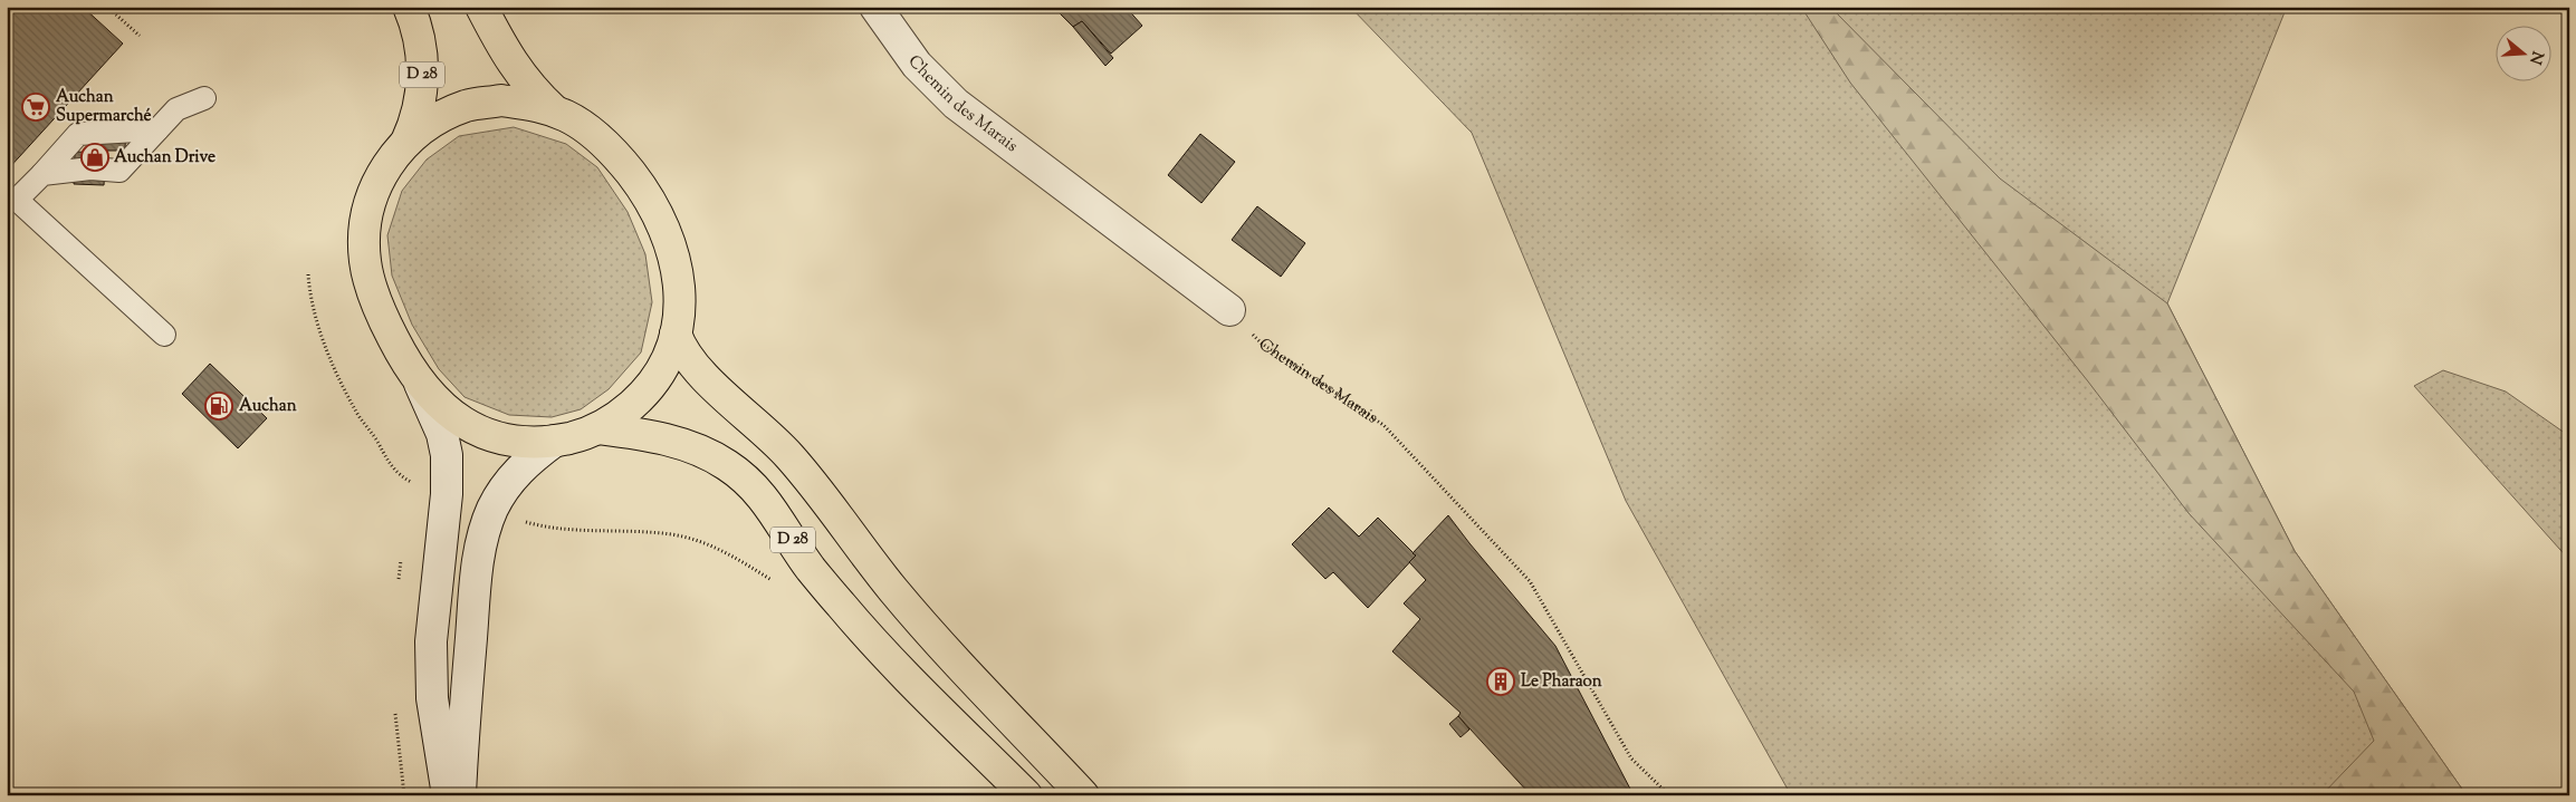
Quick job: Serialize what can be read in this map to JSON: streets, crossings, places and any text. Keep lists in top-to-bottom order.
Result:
{
  "streets": {
    "main road": ["D 28", "Chemin des Marais"]
  },
  "places": {
    "supermarket": ["Auchan Supermarché"],
    "shop": ["Auchan Drive"],
    "fuel station": ["Auchan"],
    "building": ["Le Pharaon"]
  },
  "north": "right"
}
